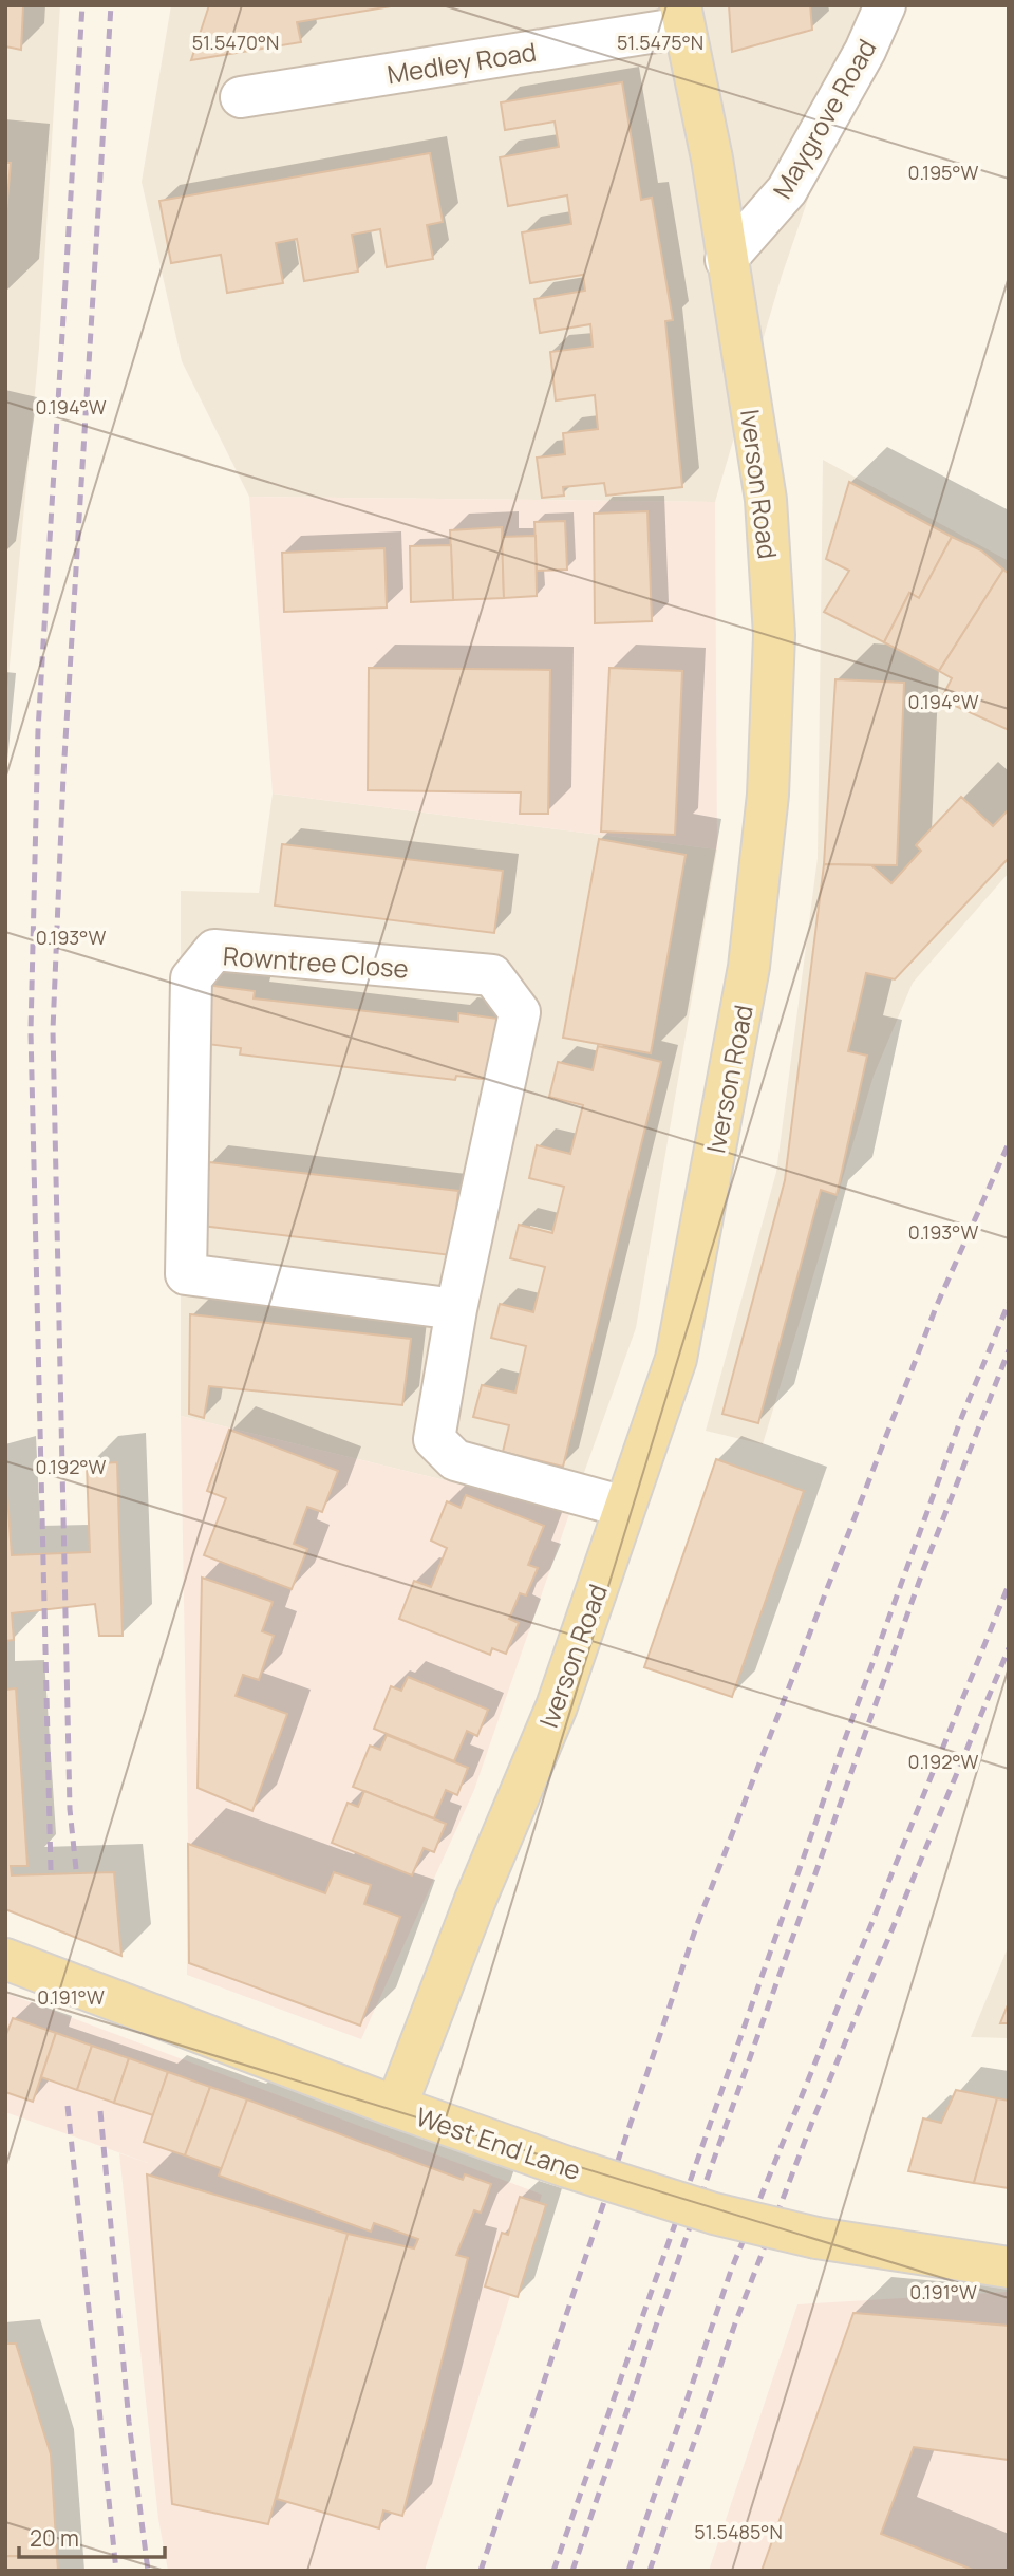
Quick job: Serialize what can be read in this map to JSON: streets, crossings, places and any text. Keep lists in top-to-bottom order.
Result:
{
  "streets": {
    "main road": ["Iverson Road", "West End Lane"],
    "street": ["Medley Road", "Maygrove Road", "Rowntree Close"]
  },
  "crossings": [
    ["Medley Road", "Iverson Road"],
    ["Maygrove Road", "Iverson Road"],
    ["Iverson Road", "Rowntree Close"],
    ["Iverson Road", "West End Lane"]
  ],
  "scale_bar": "20 m",
  "coordinates": [
    "51.5470°N",
    "51.5475°N",
    "0.195°W",
    "0.194°W",
    "0.193°W",
    "0.192°W",
    "0.191°W",
    "51.5485°N"
  ]
}
